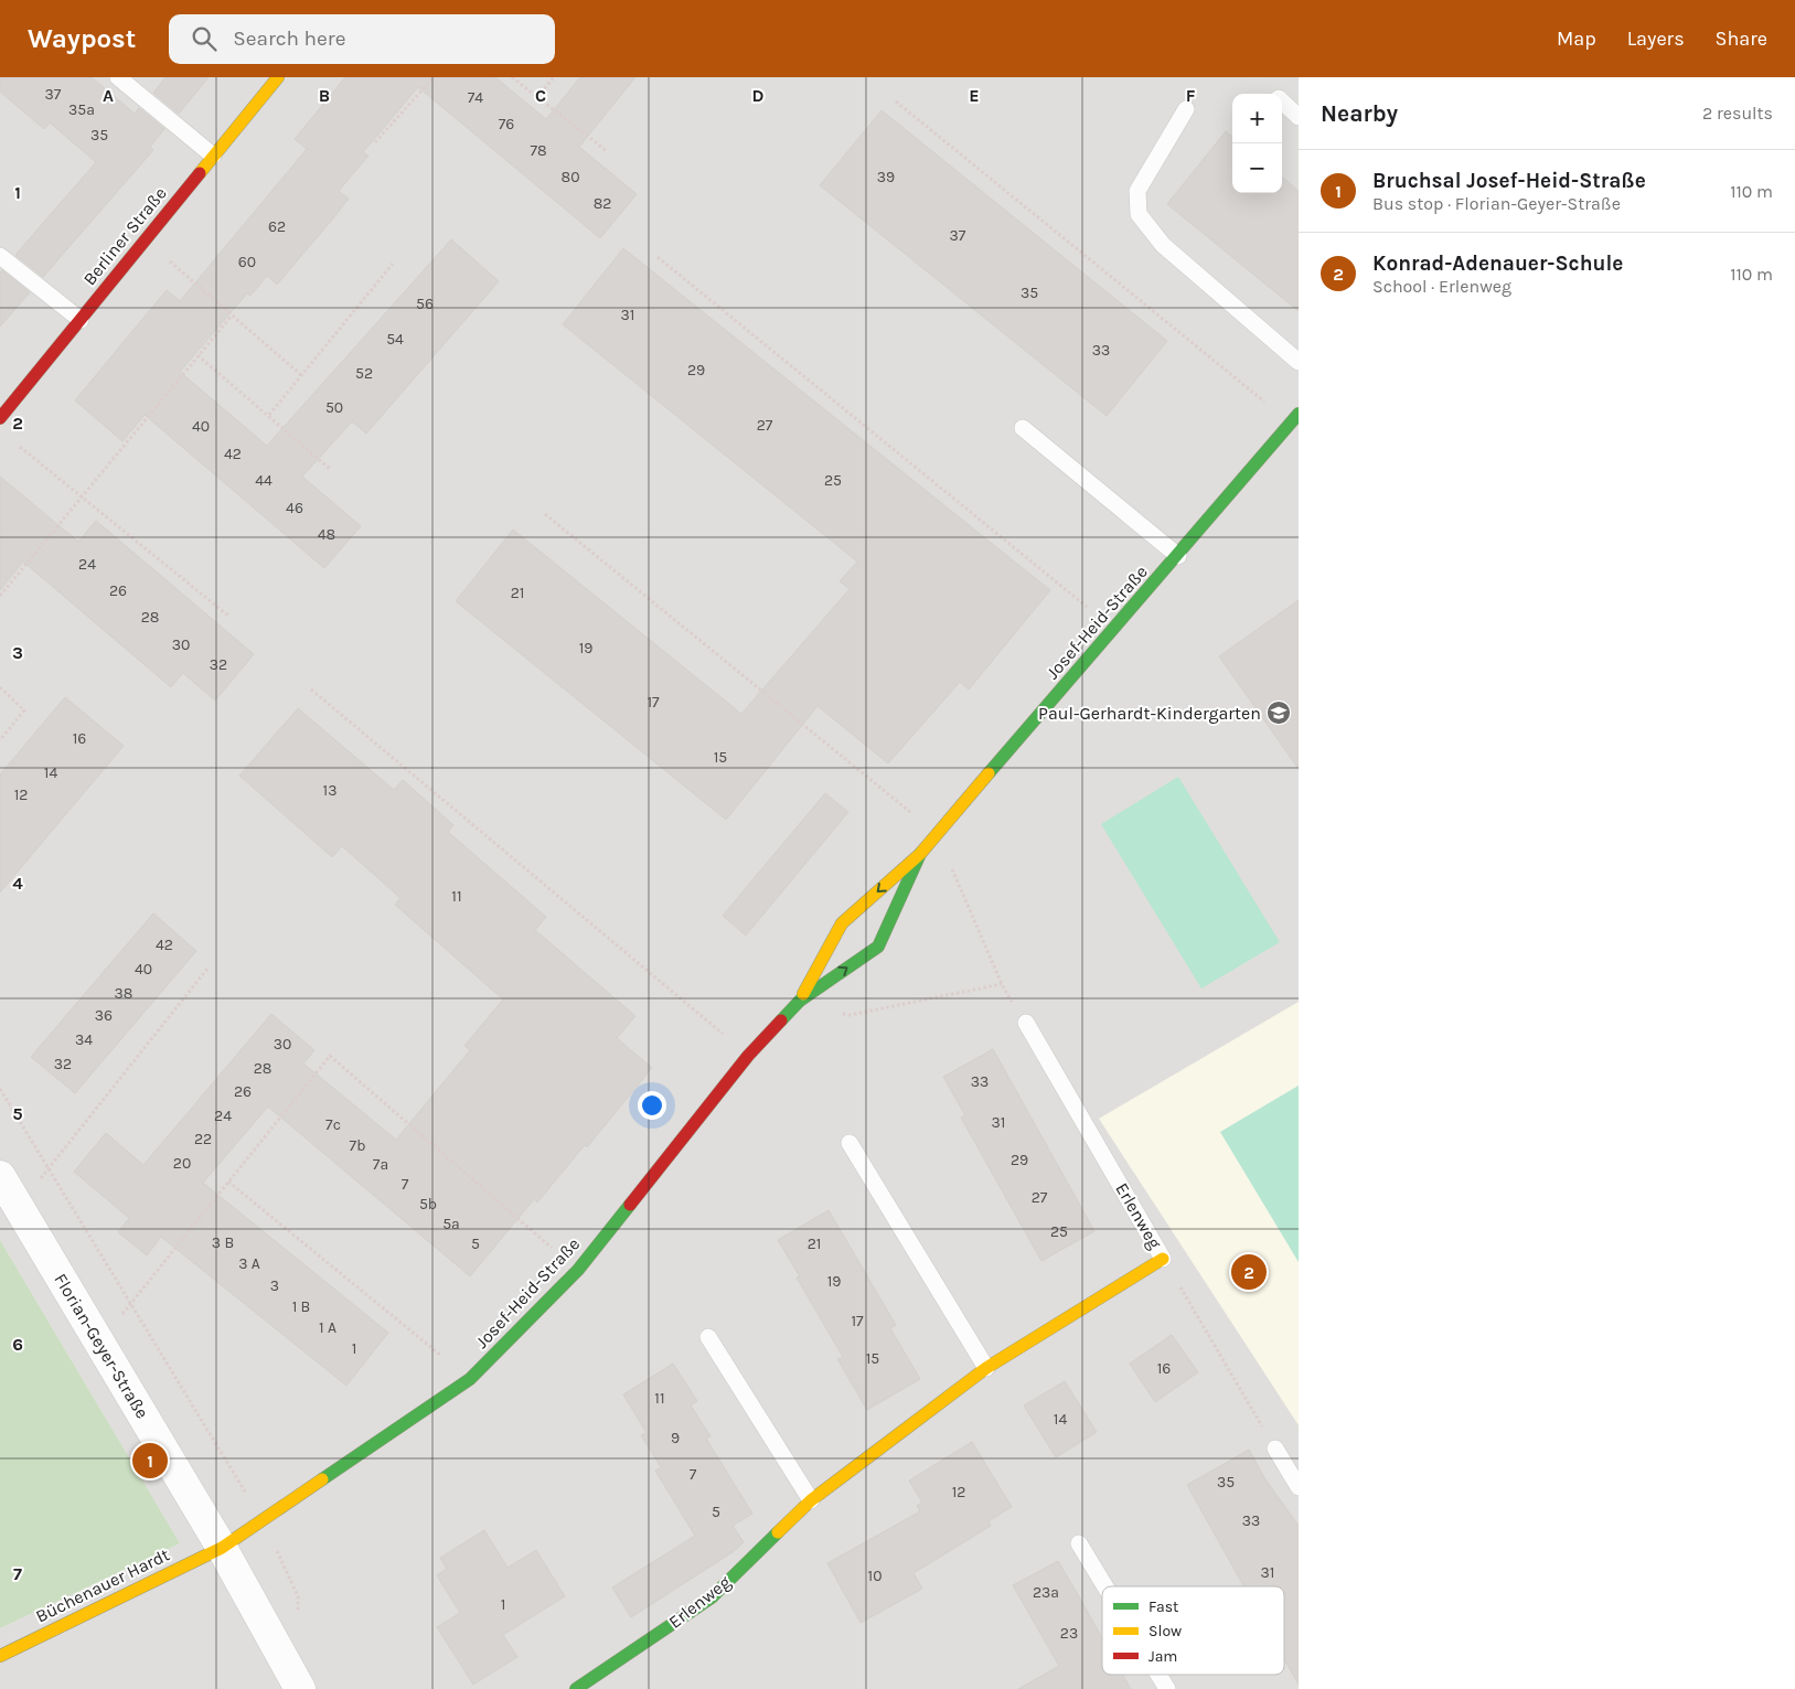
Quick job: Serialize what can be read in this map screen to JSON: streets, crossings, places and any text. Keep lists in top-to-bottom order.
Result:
{
  "streets": {
    "street": [
      "Berliner Straße",
      "Josef-Heid-Straße",
      "Erlenweg",
      "Florian-Geyer-Straße",
      "Büchenauer Hardt"
    ]
  },
  "crossings": [
    ["Josef-Heid-Straße", "Florian-Geyer-Straße"],
    ["Josef-Heid-Straße", "Büchenauer Hardt"],
    ["Florian-Geyer-Straße", "Büchenauer Hardt"]
  ],
  "places": {
    "school or university": ["Paul-Gerhardt-Kindergarten"]
  },
  "house_numbers": [
    "37",
    "74",
    "35a",
    "76",
    "35",
    "78",
    "80",
    "39",
    "82",
    "62",
    "37",
    "60",
    "35",
    "56",
    "31",
    "54",
    "33",
    "29",
    "52",
    "50",
    "27",
    "40",
    "42",
    "44",
    "25",
    "46",
    "48",
    "24",
    "26",
    "21",
    "28",
    "30",
    "19",
    "32",
    "17",
    "16",
    "15",
    "14",
    "13",
    "12",
    "11",
    "42",
    "40",
    "38",
    "36",
    "34",
    "30",
    "32",
    "28",
    "33",
    "26",
    "24",
    "31",
    "7c",
    "22",
    "7b",
    "29",
    "20",
    "7a",
    "7",
    "27",
    "5b",
    "5a",
    "25",
    "3 B",
    "5",
    "21",
    "3 A",
    "19",
    "3",
    "1 B",
    "17",
    "1 A",
    "1",
    "15",
    "16",
    "11",
    "14",
    "9",
    "7",
    "35",
    "12",
    "5",
    "33",
    "31",
    "10",
    "23a",
    "1",
    "23"
  ],
  "legend": ["Fast", "Slow", "Jam"],
  "page": {
    "header": "Waypost",
    "search": "Search here",
    "nav": ["Map", "Layers", "Share"],
    "heading": ["Nearby", "2 results"],
    "map_buttons": ["+", "−"],
    "list": [
      {
        "mark": "1",
        "name": "Bruchsal Josef-Heid-Straße",
        "note": "Bus stop · Florian-Geyer-Straße",
        "value": "110 m"
      },
      {
        "mark": "2",
        "name": "Konrad-Adenauer-Schule",
        "note": "School · Erlenweg",
        "value": "110 m"
      }
    ],
    "pins": ["2", "1"]
  },
  "grid": {
    "columns": [
      "A",
      "B",
      "C",
      "D",
      "E",
      "F"
    ],
    "rows": [
      "1",
      "2",
      "3",
      "4",
      "5",
      "6",
      "7"
    ]
  }
}
